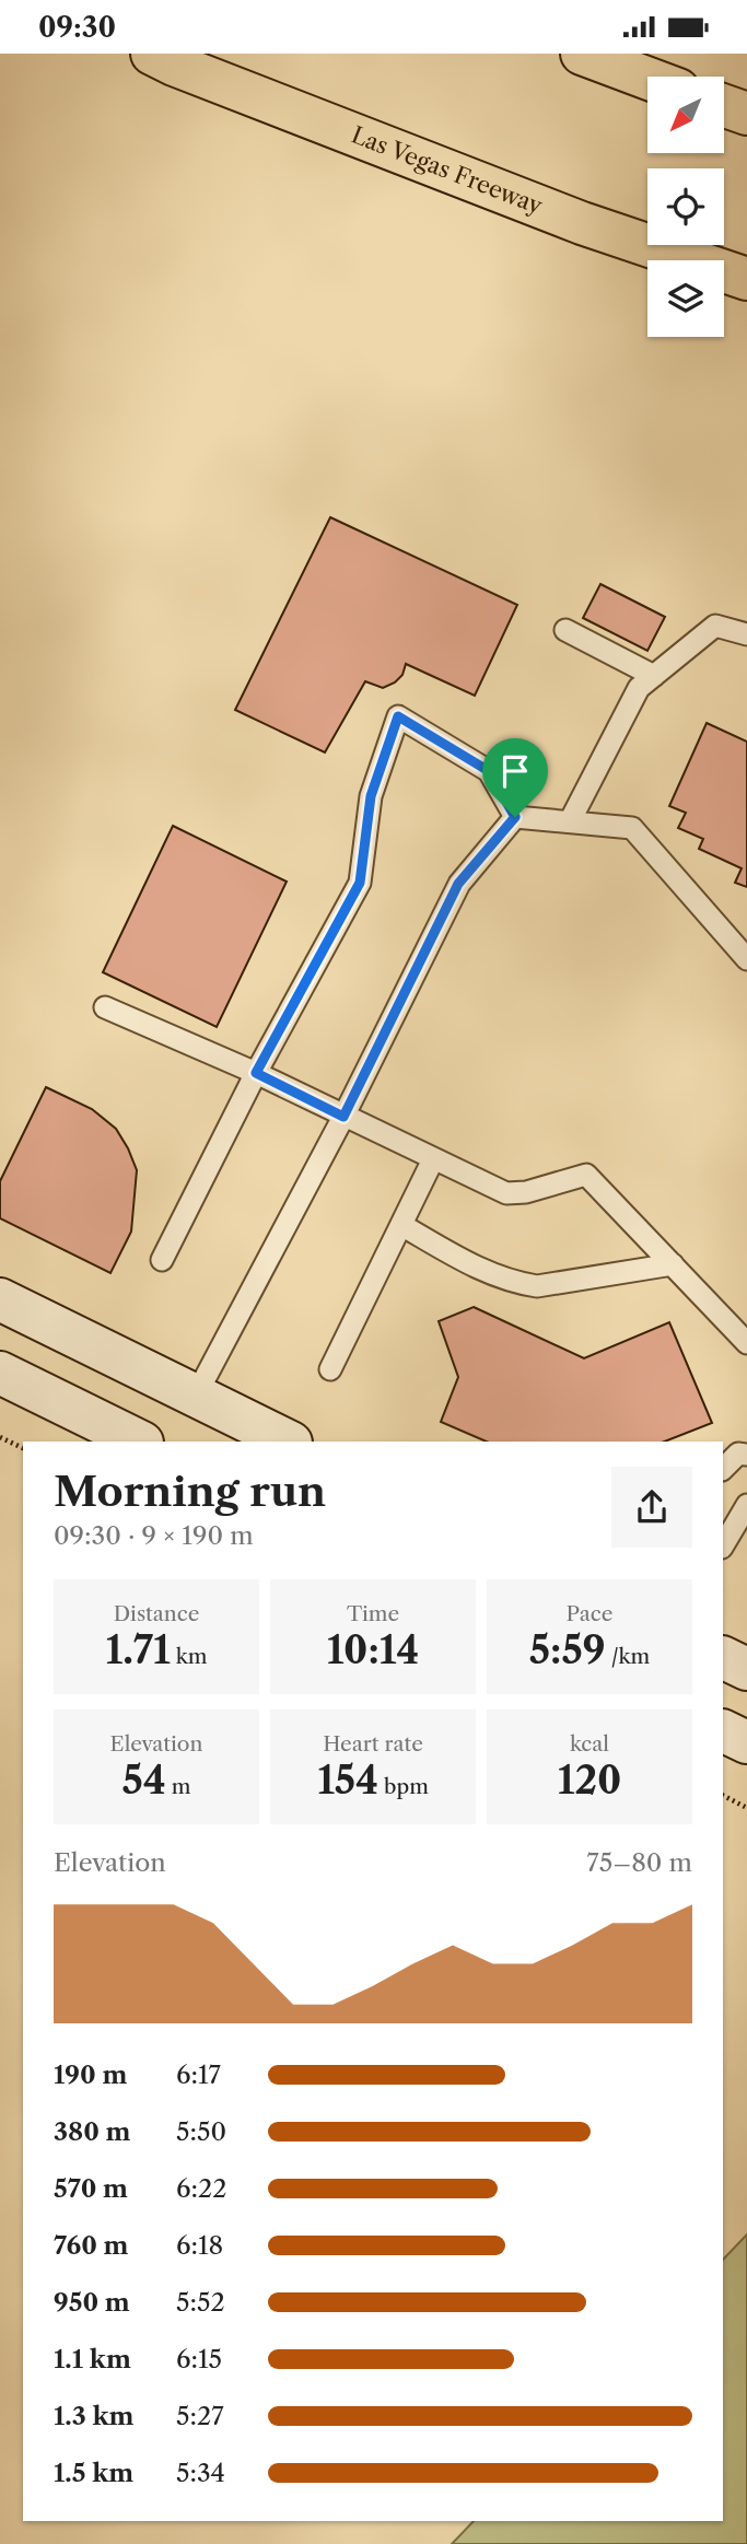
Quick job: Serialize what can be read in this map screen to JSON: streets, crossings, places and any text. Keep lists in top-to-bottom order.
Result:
{
  "streets": {
    "highway": ["Las Vegas Freeway"]
  },
  "north": "bottom left",
  "page": {
    "status": "09:30",
    "heading": ["Morning run", "09:30 · 9 × 190 m"],
    "stats": [
      ["Distance", "1.71 km"],
      ["Time", "10:14"],
      ["Pace", "5:59 /km"],
      ["Elevation", "54 m"],
      ["Heart rate", "154 bpm"],
      ["kcal", "120"]
    ],
    "chart": ["Elevation", "75–80 m"],
    "list": [
      {
        "name": "190 m",
        "note": "6:17"
      },
      {
        "name": "380 m",
        "note": "5:50"
      },
      {
        "name": "570 m",
        "note": "6:22"
      },
      {
        "name": "760 m",
        "note": "6:18"
      },
      {
        "name": "950 m",
        "note": "5:52"
      },
      {
        "name": "1.1 km",
        "note": "6:15"
      },
      {
        "name": "1.3 km",
        "note": "5:27"
      },
      {
        "name": "1.5 km",
        "note": "5:34"
      }
    ]
  }
}
